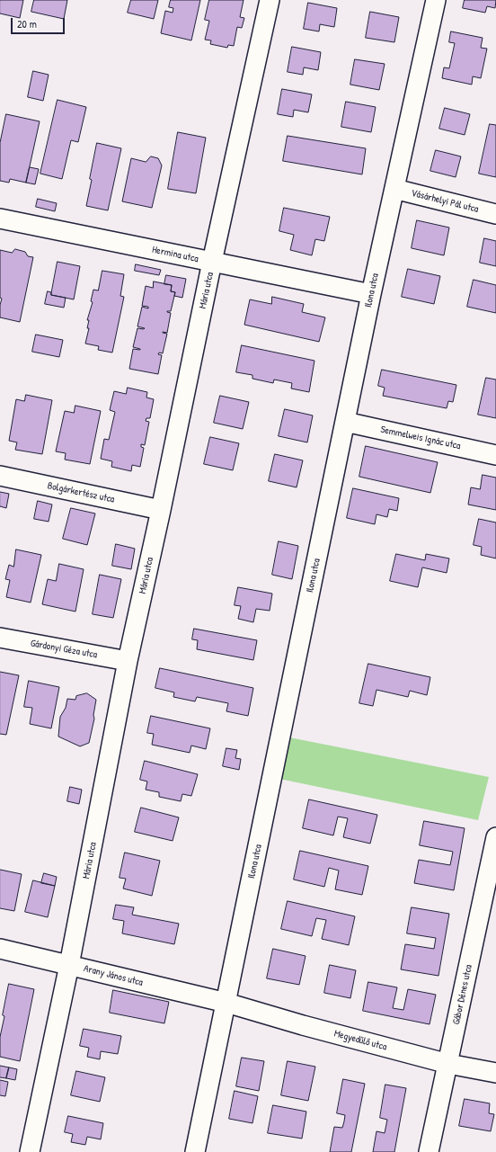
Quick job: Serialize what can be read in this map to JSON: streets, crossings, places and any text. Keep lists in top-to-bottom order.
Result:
{
  "streets": {
    "street": [
      "Vásárhelyi Pál utca",
      "Hermina utca",
      "Mária utca",
      "Ilona utca",
      "Semmelweis Ignác utca",
      "Bolgárkertész utca",
      "Gárdonyi Géza utca",
      "Arany János utca",
      "Gábor Dénes utca",
      "Megyedűlő utca"
    ]
  },
  "crossings": [
    ["Vásárhelyi Pál utca", "Ilona utca"],
    ["Hermina utca", "Mária utca"],
    ["Hermina utca", "Ilona utca"],
    ["Mária utca", "Bolgárkertész utca"],
    ["Mária utca", "Gárdonyi Géza utca"],
    ["Mária utca", "Arany János utca"],
    ["Ilona utca", "Semmelweis Ignác utca"],
    ["Ilona utca", "Arany János utca"],
    ["Ilona utca", "Megyedűlő utca"],
    ["Arany János utca", "Megyedűlő utca"],
    ["Gábor Dénes utca", "Megyedűlő utca"]
  ],
  "scale_bar": "20 m"
}
